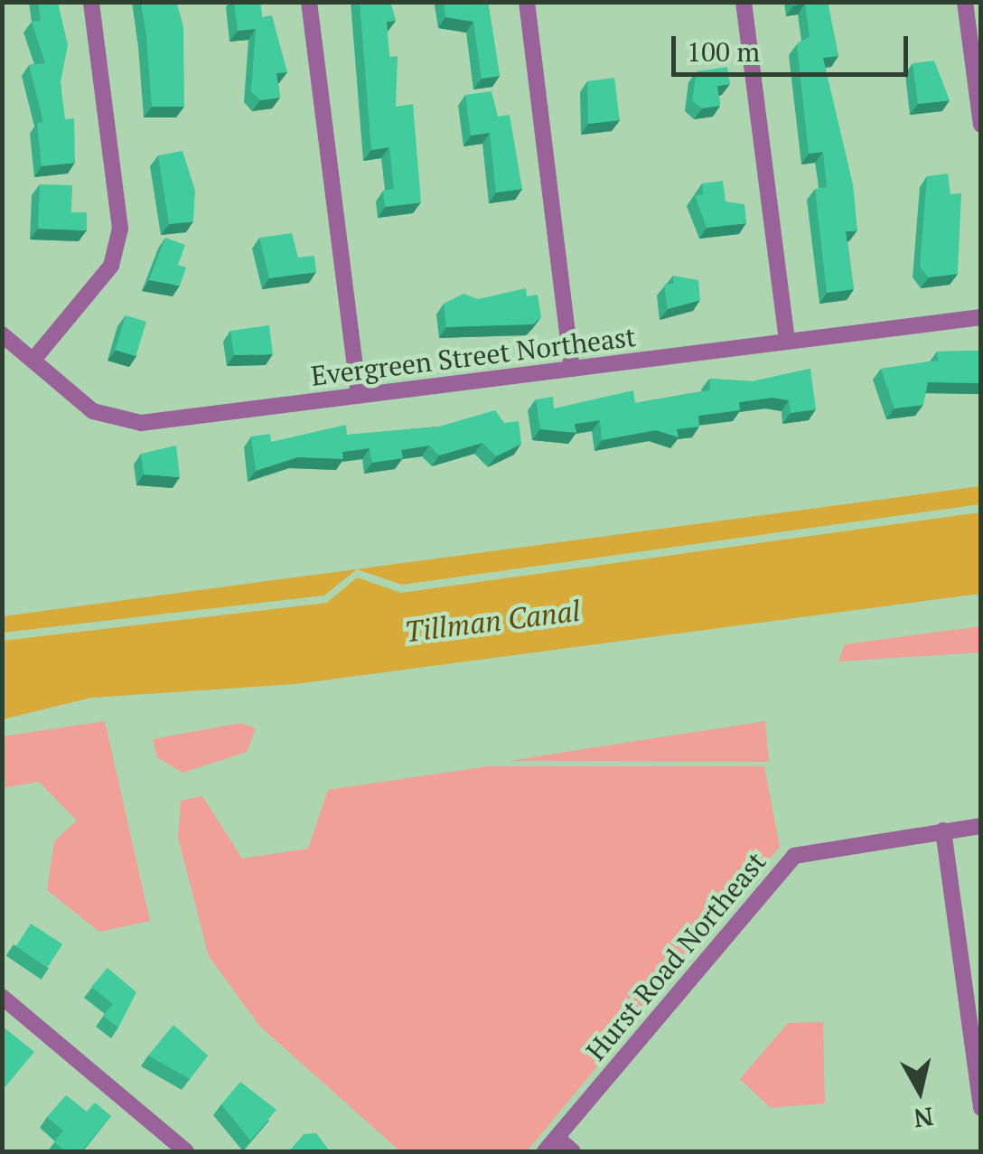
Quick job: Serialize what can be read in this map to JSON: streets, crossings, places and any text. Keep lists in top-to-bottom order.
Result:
{
  "streets": {
    "street": ["Evergreen Street Northeast", "Hurst Road Northeast"]
  },
  "water": ["Tillman Canal"],
  "scale_bar": "100 m",
  "north": "bottom"
}
